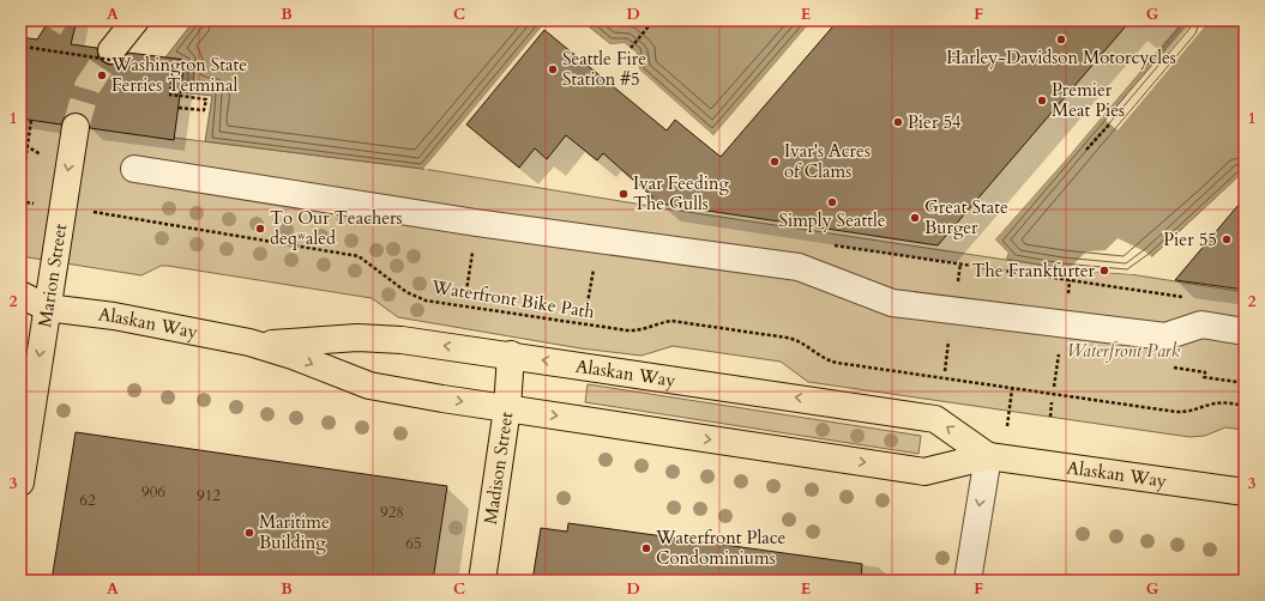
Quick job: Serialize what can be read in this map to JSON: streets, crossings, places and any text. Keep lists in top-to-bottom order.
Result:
{
  "streets": {
    "main road": ["Marion Street", "Alaskan Way", "Madison Street"],
    "path": ["Waterfront Bike Path"]
  },
  "crossings": [
    ["Marion Street", "Alaskan Way"],
    ["Alaskan Way", "Madison Street"]
  ],
  "one_way": ["Marion Street"],
  "parks": ["Waterfront Park"],
  "places": [
    "Harley-Davidson Motorcycles",
    "Seattle Fire Station #5",
    "Washington State Ferries Terminal",
    "Premier Meat Pies",
    "Pier 54",
    "Ivar's Acres of Clams",
    "Ivar Feeding The Gulls",
    "Simply Seattle",
    "Great State Burger",
    "To Our Teachers deqʷaled",
    "Pier 55",
    "The Frankfurter",
    "Maritime Building",
    "Waterfront Place Condominiums"
  ],
  "house_numbers": [
    "906",
    "912",
    "62",
    "928",
    "65"
  ],
  "grid": {
    "columns": [
      "A",
      "B",
      "C",
      "D",
      "E",
      "F",
      "G"
    ],
    "rows": ["1", "2", "3"]
  }
}
